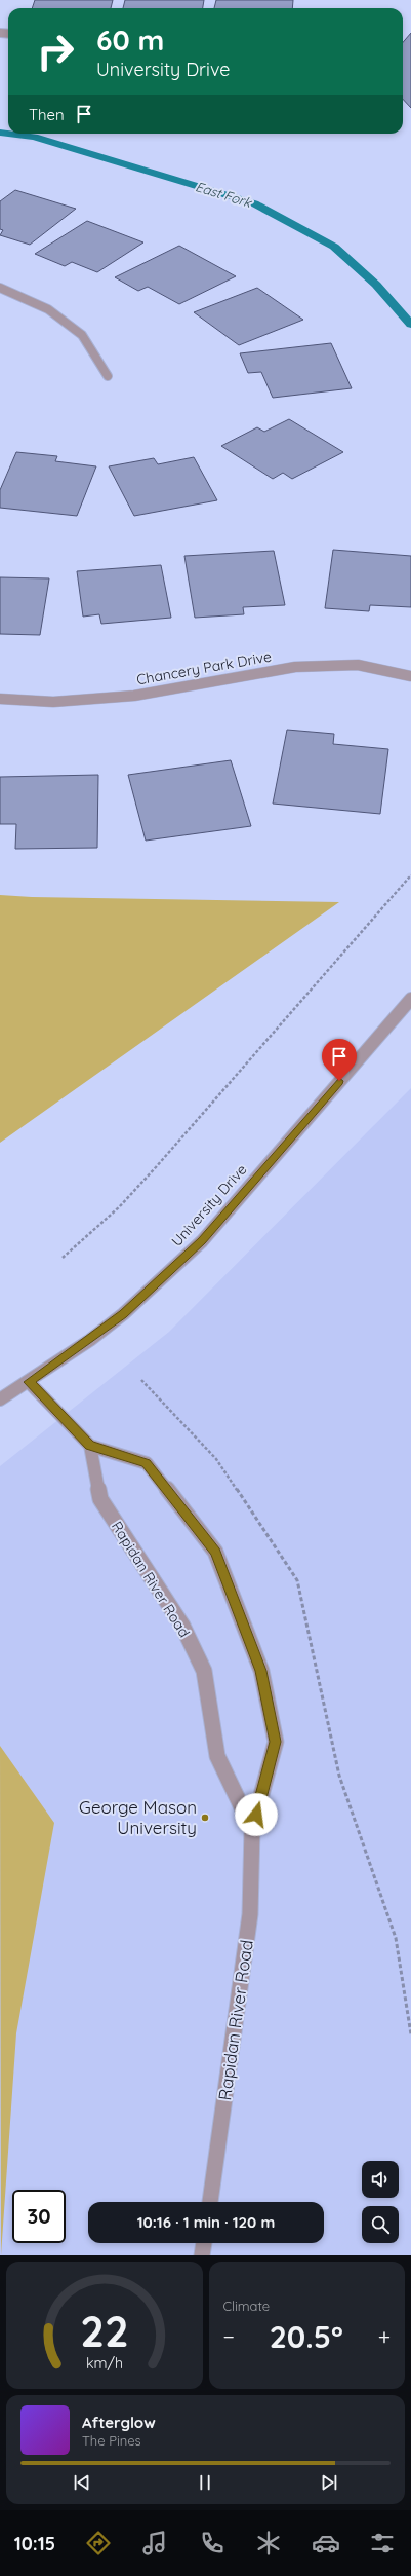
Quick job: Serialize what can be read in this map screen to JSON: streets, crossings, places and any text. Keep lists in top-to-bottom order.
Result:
{
  "streets": {
    "street": ["Chancery Park Drive", "University Drive", "Rapidan River Road"]
  },
  "crossings": [
    ["University Drive", "Rapidan River Road"]
  ],
  "water": ["East Fork"],
  "places": ["George Mason University"],
  "page": {
    "turn": ["60 m", "University Drive"],
    "then": "Then",
    "limit": "30",
    "trip": "10:16 · 1 min · 120 m",
    "tile": "Climate",
    "heat": ["−", "20.5°", "+"],
    "song": ["Afterglow", "The Pines"],
    "tabs": "10:15",
    "gauge": ["22", "km/h"]
  }
}
